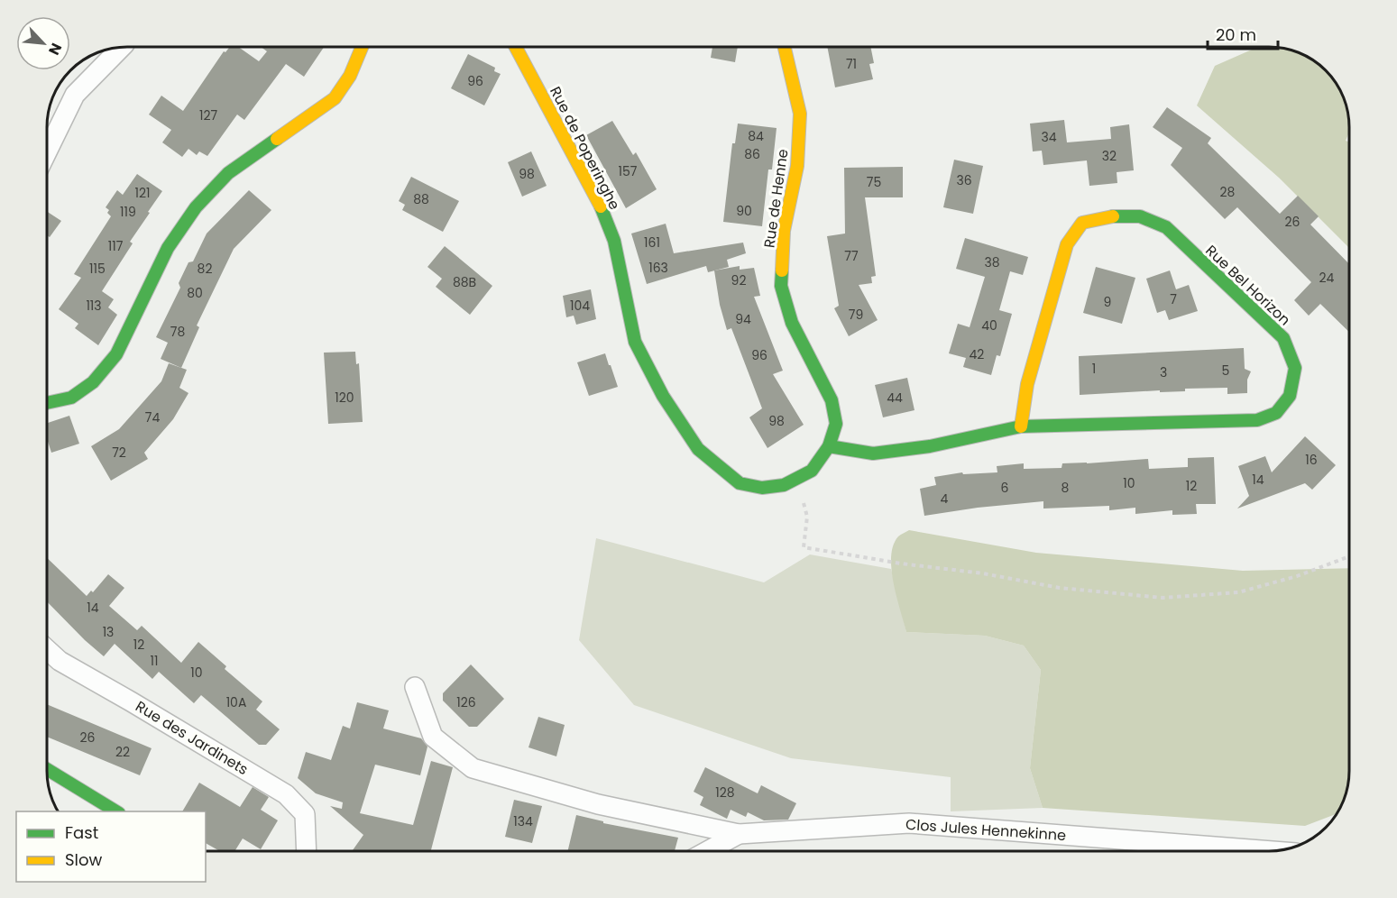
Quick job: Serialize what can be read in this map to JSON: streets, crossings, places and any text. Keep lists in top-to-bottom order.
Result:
{
  "streets": {
    "street": [
      "Rue de Poperinghe",
      "Rue de Henne",
      "Rue Bel Horizon",
      "Rue des Jardinets",
      "Clos Jules Hennekinne"
    ]
  },
  "crossings": [
    ["Rue de Poperinghe", "Rue de Henne"],
    ["Rue de Poperinghe", "Rue Bel Horizon"],
    ["Rue de Henne", "Rue Bel Horizon"]
  ],
  "house_numbers": [
    "71",
    "96",
    "127",
    "84",
    "34",
    "86",
    "32",
    "157",
    "98",
    "36",
    "75",
    "28",
    "121",
    "88",
    "90",
    "119",
    "26",
    "161",
    "117",
    "77",
    "38",
    "163",
    "115",
    "82",
    "24",
    "92",
    "88B",
    "80",
    "7",
    "9",
    "113",
    "104",
    "79",
    "94",
    "40",
    "78",
    "42",
    "96",
    "1",
    "5",
    "3",
    "120",
    "44",
    "74",
    "98",
    "72",
    "16",
    "14",
    "10",
    "12",
    "6",
    "8",
    "4",
    "14",
    "13",
    "12",
    "11",
    "10",
    "10A",
    "126",
    "26",
    "22",
    "128",
    "134"
  ],
  "legend": ["Fast", "Slow"],
  "scale_bar": "20 m",
  "north": "bottom right"
}
